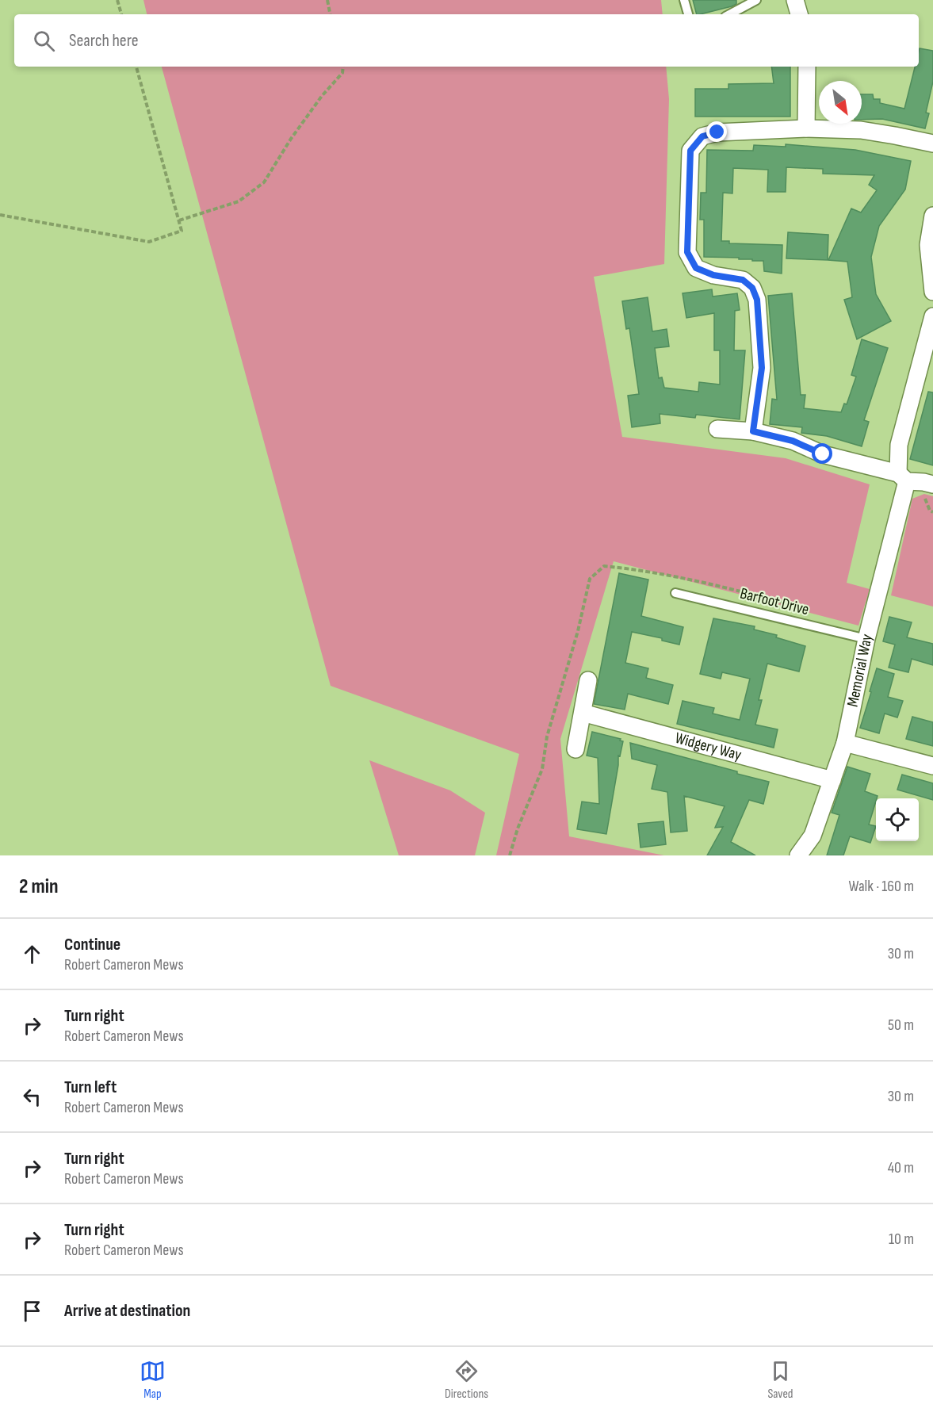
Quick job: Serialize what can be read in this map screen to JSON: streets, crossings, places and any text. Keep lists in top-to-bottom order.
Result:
{
  "streets": {
    "street": ["Memorial Way", "Widgery Way"],
    "lane": ["Barfoot Drive"]
  },
  "crossings": [
    ["Barfoot Drive", "Memorial Way"],
    ["Memorial Way", "Widgery Way"]
  ],
  "north": "bottom right",
  "page": {
    "search": "Search here",
    "heading": ["2 min", "Walk · 160 m"],
    "list": [
      ["Continue", "Robert Cameron Mews", "30 m"],
      ["Turn right", "Robert Cameron Mews", "50 m"],
      ["Turn left", "Robert Cameron Mews", "30 m"],
      ["Turn right", "Robert Cameron Mews", "40 m"],
      ["Turn right", "Robert Cameron Mews", "10 m"],
      "Arrive at destination"
    ],
    "nav": ["Map", "Directions", "Saved"]
  }
}
